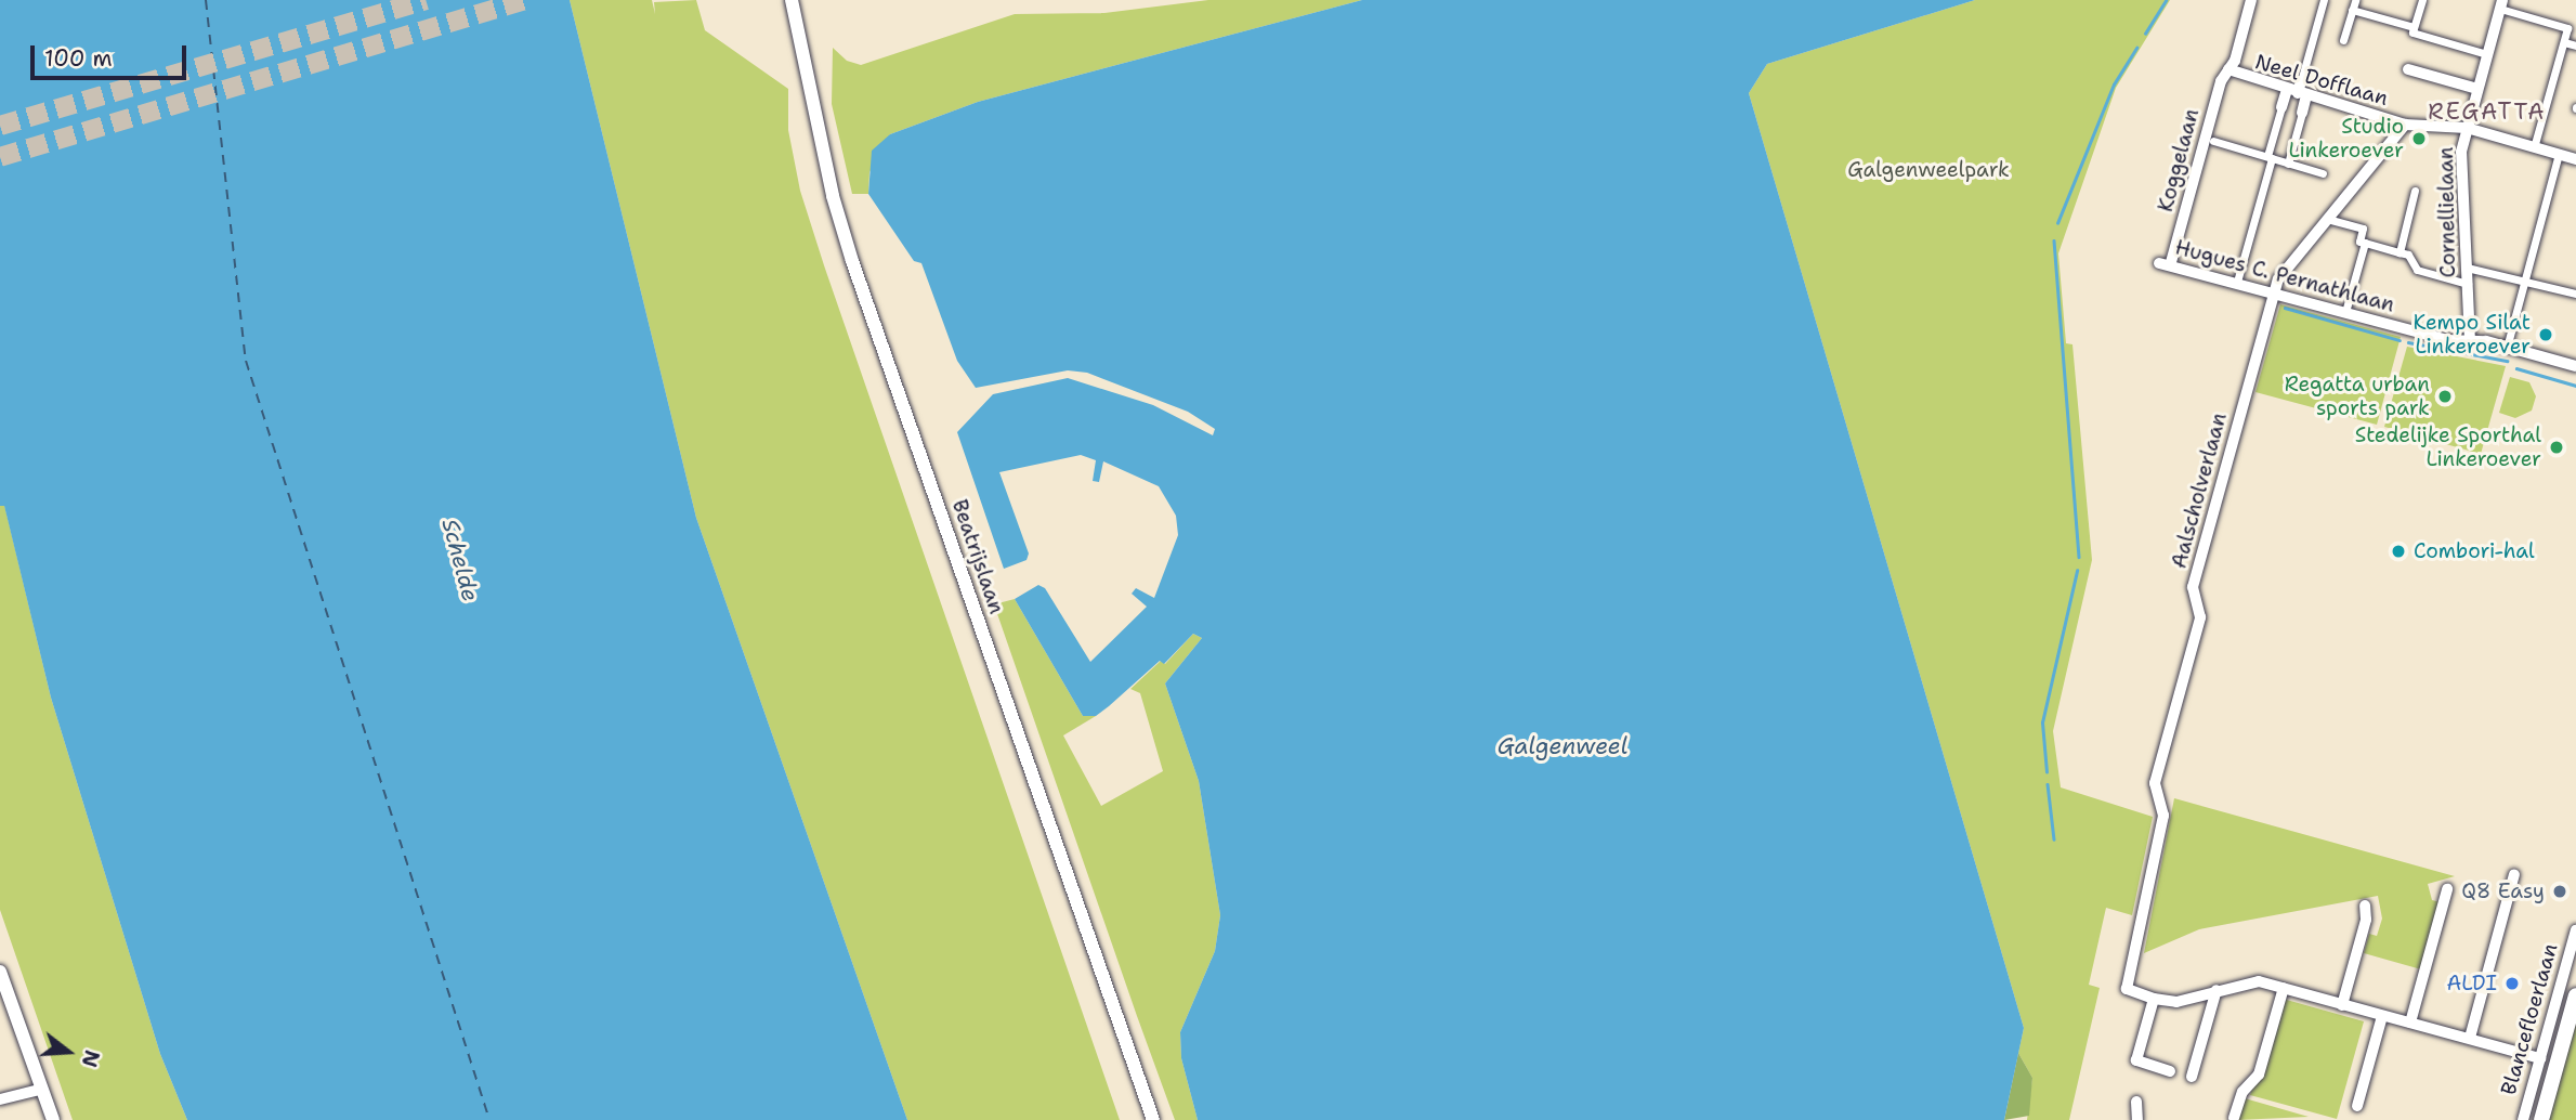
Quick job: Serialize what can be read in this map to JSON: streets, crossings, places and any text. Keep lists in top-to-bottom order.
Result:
{
  "streets": {
    "main road": ["Blancefloerlaan"],
    "street": [
      "Neel Dofflaan",
      "Koggelaan",
      "Cornellielaan",
      "Hugues C. Pernathlaan",
      "Aalscholverlaan",
      "Beatrijslaan"
    ]
  },
  "crossings": [
    ["Neel Dofflaan", "Koggelaan"],
    ["Neel Dofflaan", "Cornellielaan"],
    ["Neel Dofflaan", "Aalscholverlaan"],
    ["Koggelaan", "Hugues C. Pernathlaan"],
    ["Cornellielaan", "Hugues C. Pernathlaan"],
    ["Hugues C. Pernathlaan", "Aalscholverlaan"]
  ],
  "districts": ["REGATTA"],
  "water": ["Schelde", "Galgenweel"],
  "parks": ["Galgenweelpark"],
  "places": [
    "Studio Linkeroever",
    "Kempo Silat Linkeroever",
    "Regatta urban sports park",
    "Stedelijke Sporthal Linkeroever",
    "Combori-hal",
    "Q8 Easy",
    "ALDI"
  ],
  "scale_bar": "100 m",
  "north": "right"
}
